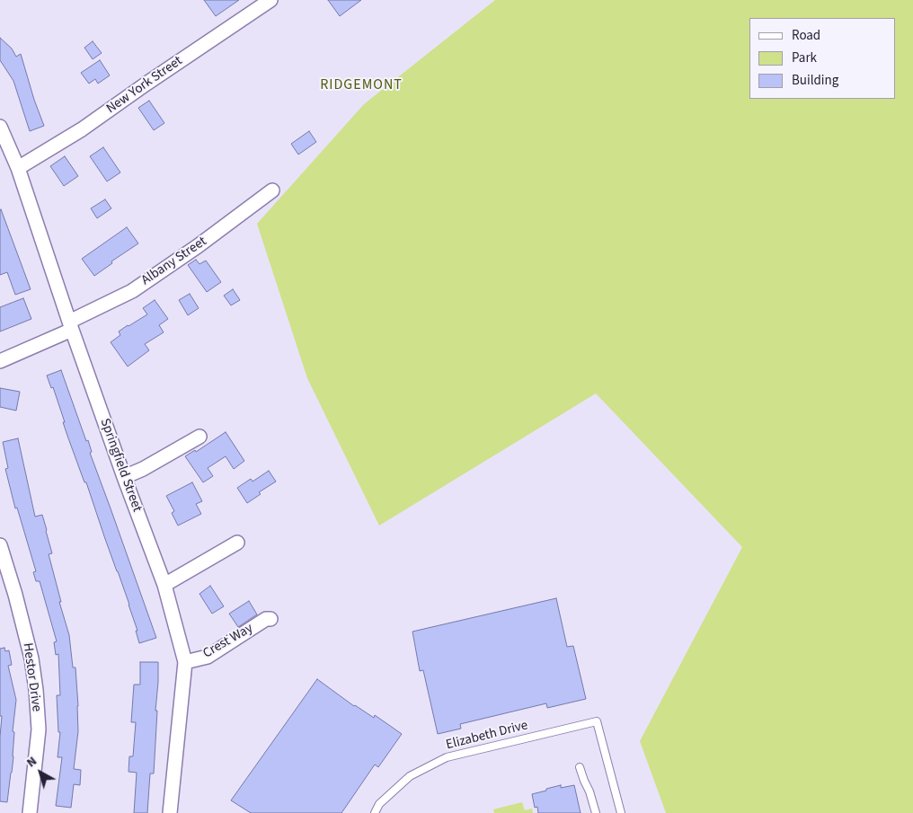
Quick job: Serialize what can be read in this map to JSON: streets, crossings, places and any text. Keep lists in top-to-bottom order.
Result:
{
  "streets": {
    "street": [
      "New York Street",
      "Albany Street",
      "Springfield Street",
      "Crest Way",
      "Hestor Drive"
    ],
    "lane": ["Elizabeth Drive"]
  },
  "crossings": [
    ["New York Street", "Springfield Street"],
    ["Albany Street", "Springfield Street"],
    ["Springfield Street", "Crest Way"]
  ],
  "districts": ["RIDGEMONT"],
  "legend": ["Road", "Park", "Building"],
  "north": "top left"
}
